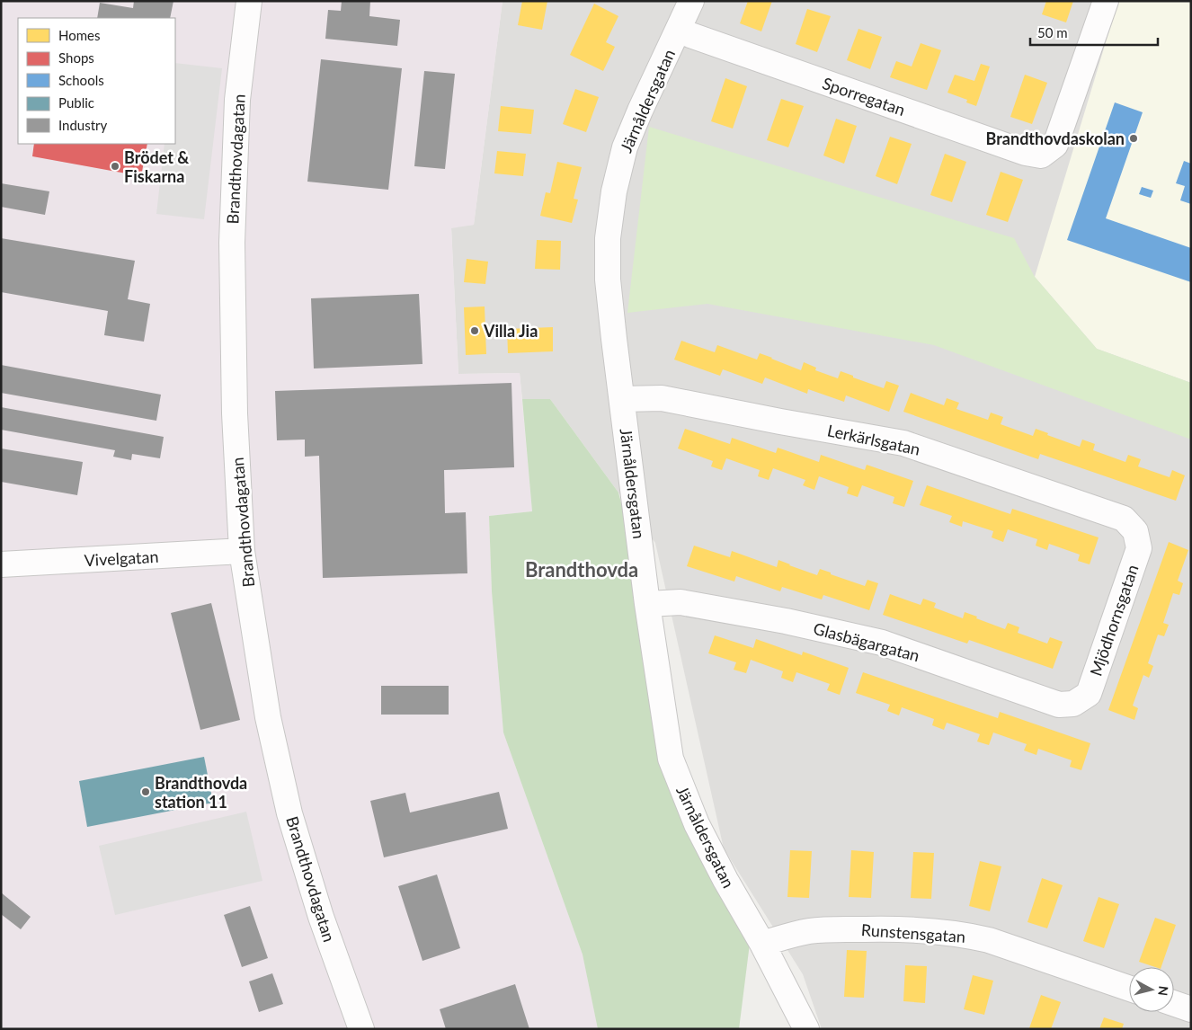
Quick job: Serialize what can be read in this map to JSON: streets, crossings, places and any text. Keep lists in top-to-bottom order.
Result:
{
  "streets": {
    "street": [
      "Sporregatan",
      "Järnåldersgatan",
      "Brandthovdagatan",
      "Lerkärlsgatan",
      "Vivelgatan",
      "Mjödhornsgatan",
      "Glasbägargatan",
      "Runstensgatan"
    ]
  },
  "crossings": [
    ["Sporregatan", "Järnåldersgatan"],
    ["Järnåldersgatan", "Lerkärlsgatan"],
    ["Järnåldersgatan", "Glasbägargatan"],
    ["Järnåldersgatan", "Runstensgatan"],
    ["Brandthovdagatan", "Vivelgatan"],
    ["Lerkärlsgatan", "Mjödhornsgatan"],
    ["Mjödhornsgatan", "Glasbägargatan"]
  ],
  "districts": ["Brandthovda"],
  "places": [
    "Brandthovdaskolan",
    "Brödet & Fiskarna",
    "Villa Jia",
    "Brandthovda station 11"
  ],
  "legend": [
    "Homes",
    "Shops",
    "Schools",
    "Public",
    "Industry"
  ],
  "scale_bar": "50 m",
  "north": "right"
}
